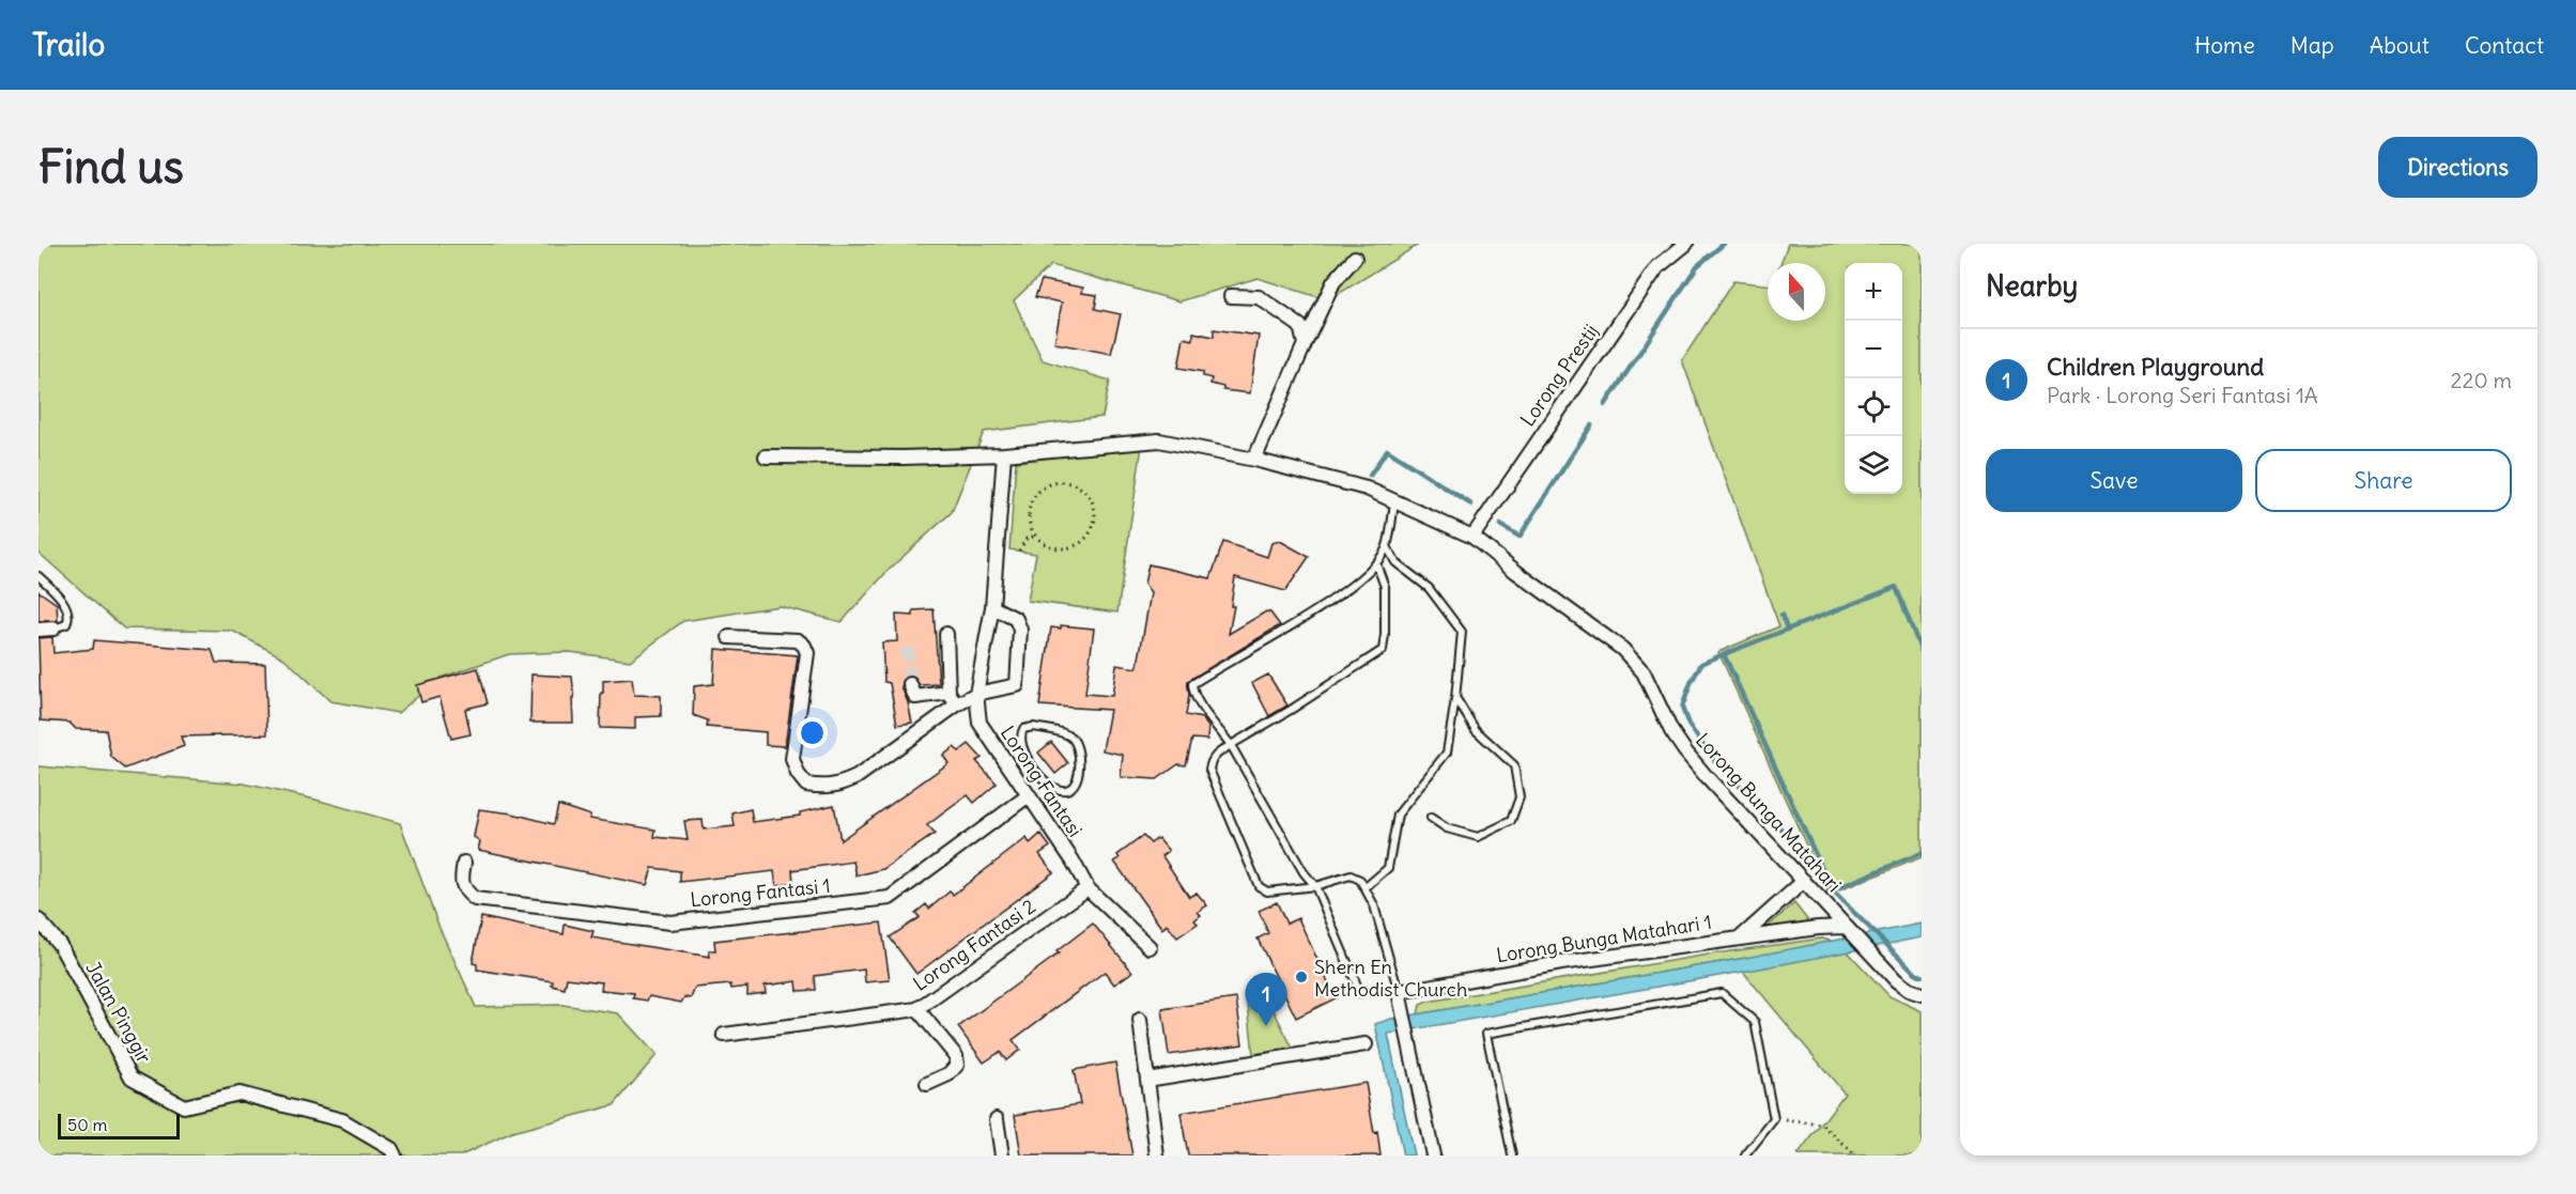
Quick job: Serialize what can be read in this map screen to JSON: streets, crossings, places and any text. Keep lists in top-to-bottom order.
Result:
{
  "streets": {
    "street": [
      "Lorong Prestij",
      "Lorong Fantasi",
      "Lorong Bunga Matahari",
      "Lorong Fantasi 1",
      "Lorong Bunga Matahari 1",
      "Lorong Fantasi 2",
      "Jalan Pinggir"
    ]
  },
  "crossings": [
    ["Lorong Prestij", "Lorong Bunga Matahari"],
    ["Lorong Fantasi", "Lorong Bunga Matahari"],
    ["Lorong Fantasi", "Lorong Fantasi 1"],
    ["Lorong Fantasi", "Lorong Fantasi 2"],
    ["Lorong Bunga Matahari", "Lorong Bunga Matahari 1"]
  ],
  "places": ["Shern En Methodist Church"],
  "scale_bar": "50 m",
  "north": "top",
  "page": {
    "header": "Trailo",
    "nav": [
      "Home",
      "Map",
      "About",
      "Contact"
    ],
    "buttons": [
      "Directions",
      ["Save", "Share"]
    ],
    "title": "Find us",
    "heading": "Nearby",
    "map_buttons": ["+", "−"],
    "list": [
      {
        "mark": "1",
        "name": "Children Playground",
        "note": "Park · Lorong Seri Fantasi 1A",
        "value": "220 m"
      }
    ],
    "pins": "1",
    "scale": "50 m"
  }
}
